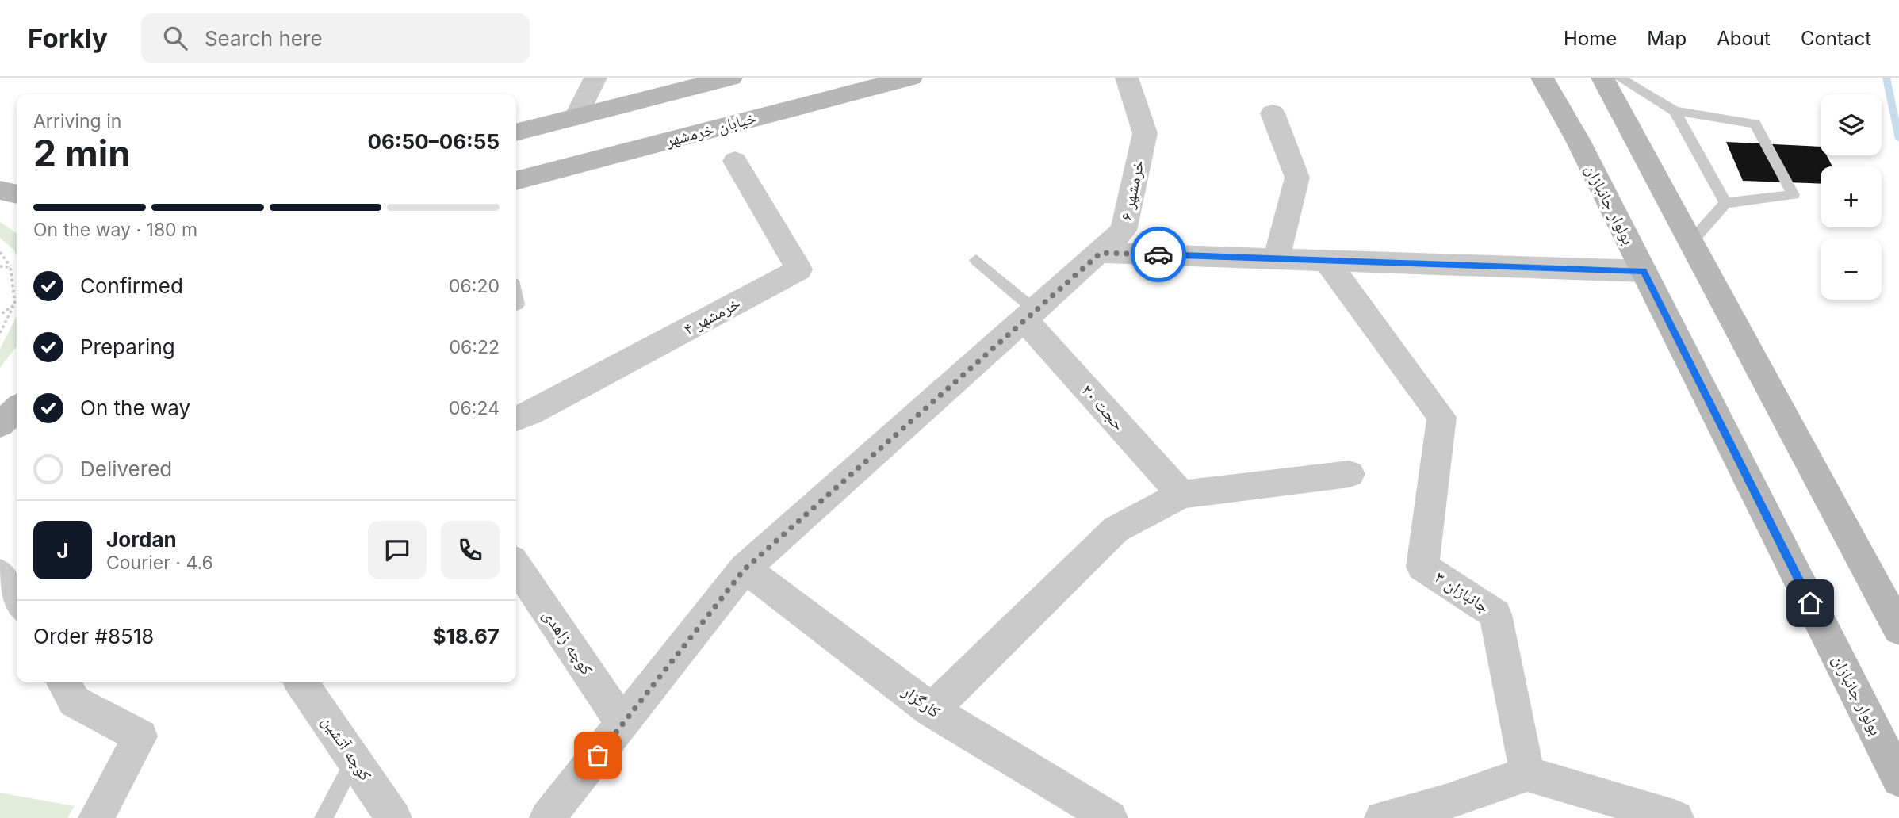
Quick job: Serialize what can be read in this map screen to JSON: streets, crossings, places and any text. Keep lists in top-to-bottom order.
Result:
{
  "streets": {
    "main road": ["خیابان خرمشهر", "بولوار جانبازان"],
    "street": [
      "خرمشهر ۶",
      "خرمشهر ۴",
      "حجت ۲۰",
      "جانبازان ۳",
      "کوچه زاهدی",
      "کارگزار",
      "کوچه آتشین"
    ]
  },
  "crossings": [
    ["خرمشهر ۶", "حجت ۲۰"],
    ["خرمشهر ۶", "کوچه زاهدی"],
    ["خرمشهر ۶", "کارگزار"]
  ],
  "page": {
    "header": "Forkly",
    "search": "Search here",
    "nav": [
      "Home",
      "Map",
      "About",
      "Contact"
    ],
    "map_buttons": ["+", "−"],
    "heading": ["2 min", "Arriving in", "06:50–06:55"],
    "panel": [
      "Jordan",
      "Courier · 4.6",
      "Order #8518",
      "$18.67"
    ],
    "bar": "On the way · 180 m",
    "list": [
      ["Confirmed", "06:20"],
      ["Preparing", "06:22"],
      ["On the way", "06:24"],
      "Delivered"
    ],
    "round": "J"
  }
}
